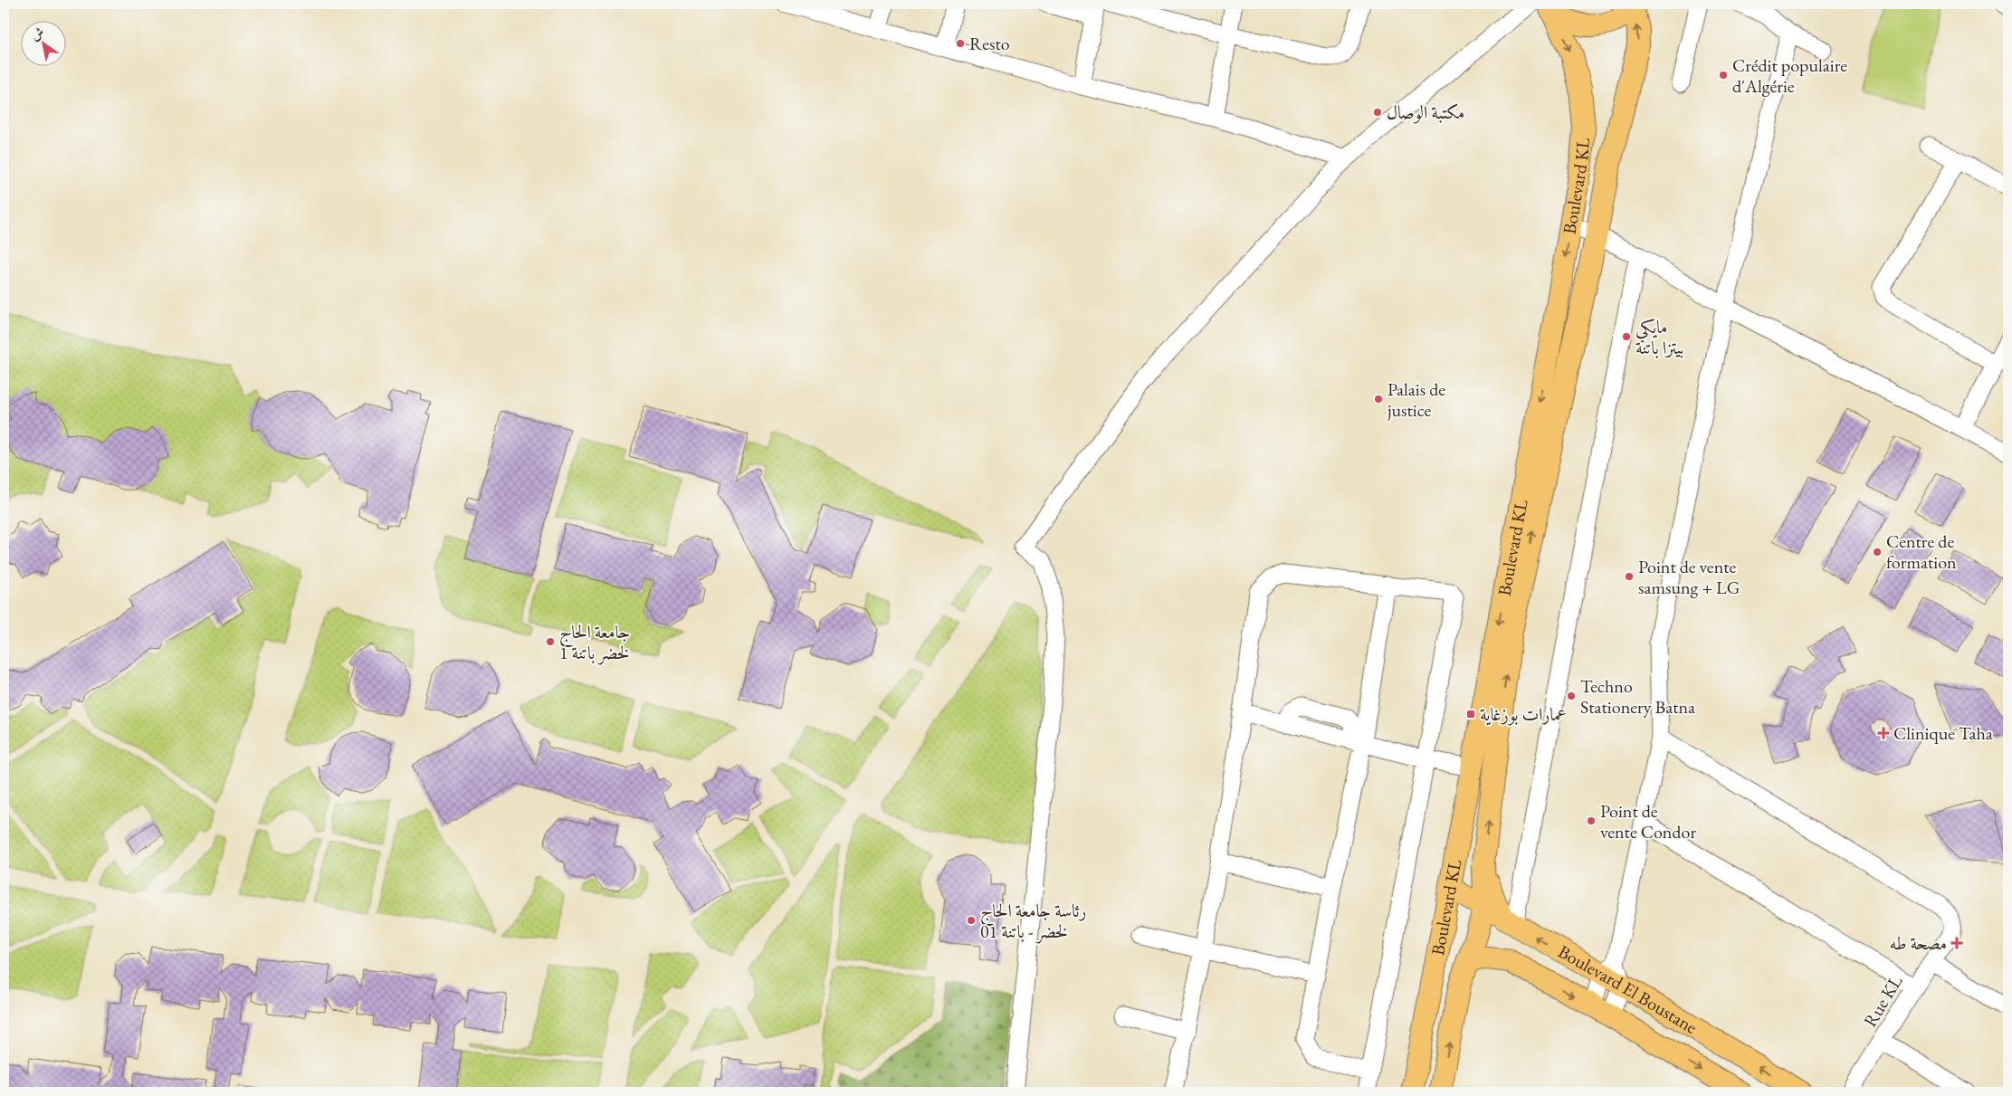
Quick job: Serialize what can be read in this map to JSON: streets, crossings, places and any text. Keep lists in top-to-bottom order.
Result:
{
  "streets": {
    "main road": ["Boulevard KL", "Boulevard El Boustane"],
    "street": ["Rue KL"]
  },
  "crossings": [
    ["Boulevard KL", "Boulevard El Boustane"]
  ],
  "places": {
    "other": [
      "Resto",
      "Crédit populaire d'Algérie",
      "مكتبة الوصال",
      "مايكي بيتزا باتنة",
      "Palais de justice",
      "Centre de formation",
      "Point de vente samsung + LG",
      "جامعة الحاج لخضر باتنة 1",
      "Techno Stationery Batna",
      "Point de vente Condor",
      "رئاسة جامعة الحاج لخضر - باتنة 01"
    ],
    "transit": ["عمارات بوزغاية"],
    "health": ["Clinique Taha", "مصحة طه"]
  },
  "north": "top left"
}
